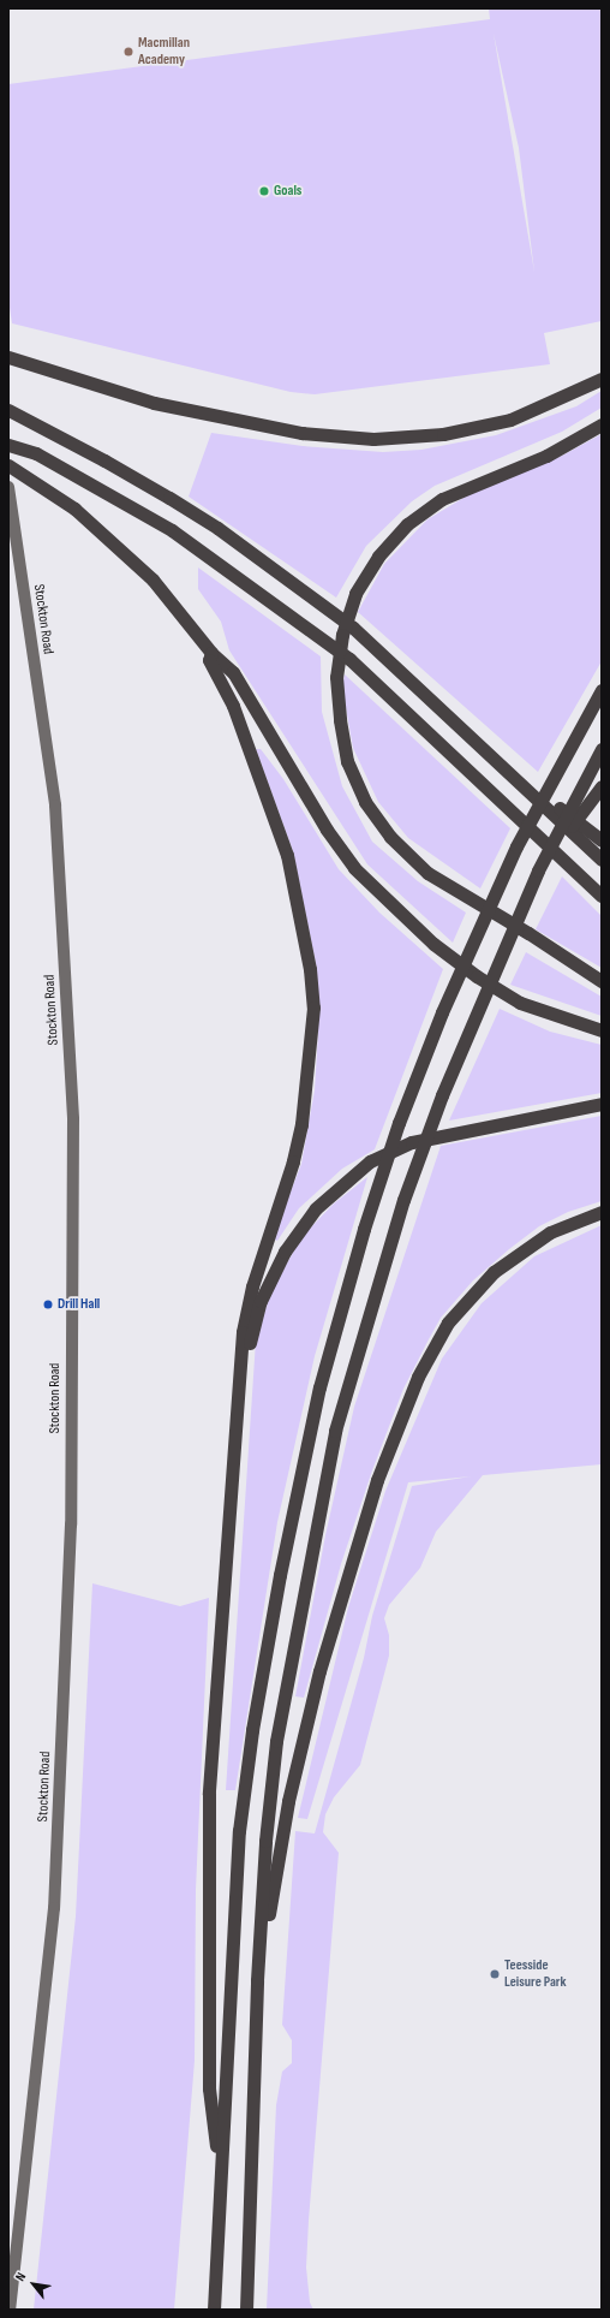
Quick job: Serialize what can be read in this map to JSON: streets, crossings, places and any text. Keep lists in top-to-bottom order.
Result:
{
  "streets": {
    "main road": ["Stockton Road"]
  },
  "places": [
    "Macmillan Academy",
    "Goals",
    "Drill Hall",
    "Teesside Leisure Park"
  ],
  "north": "top left"
}
